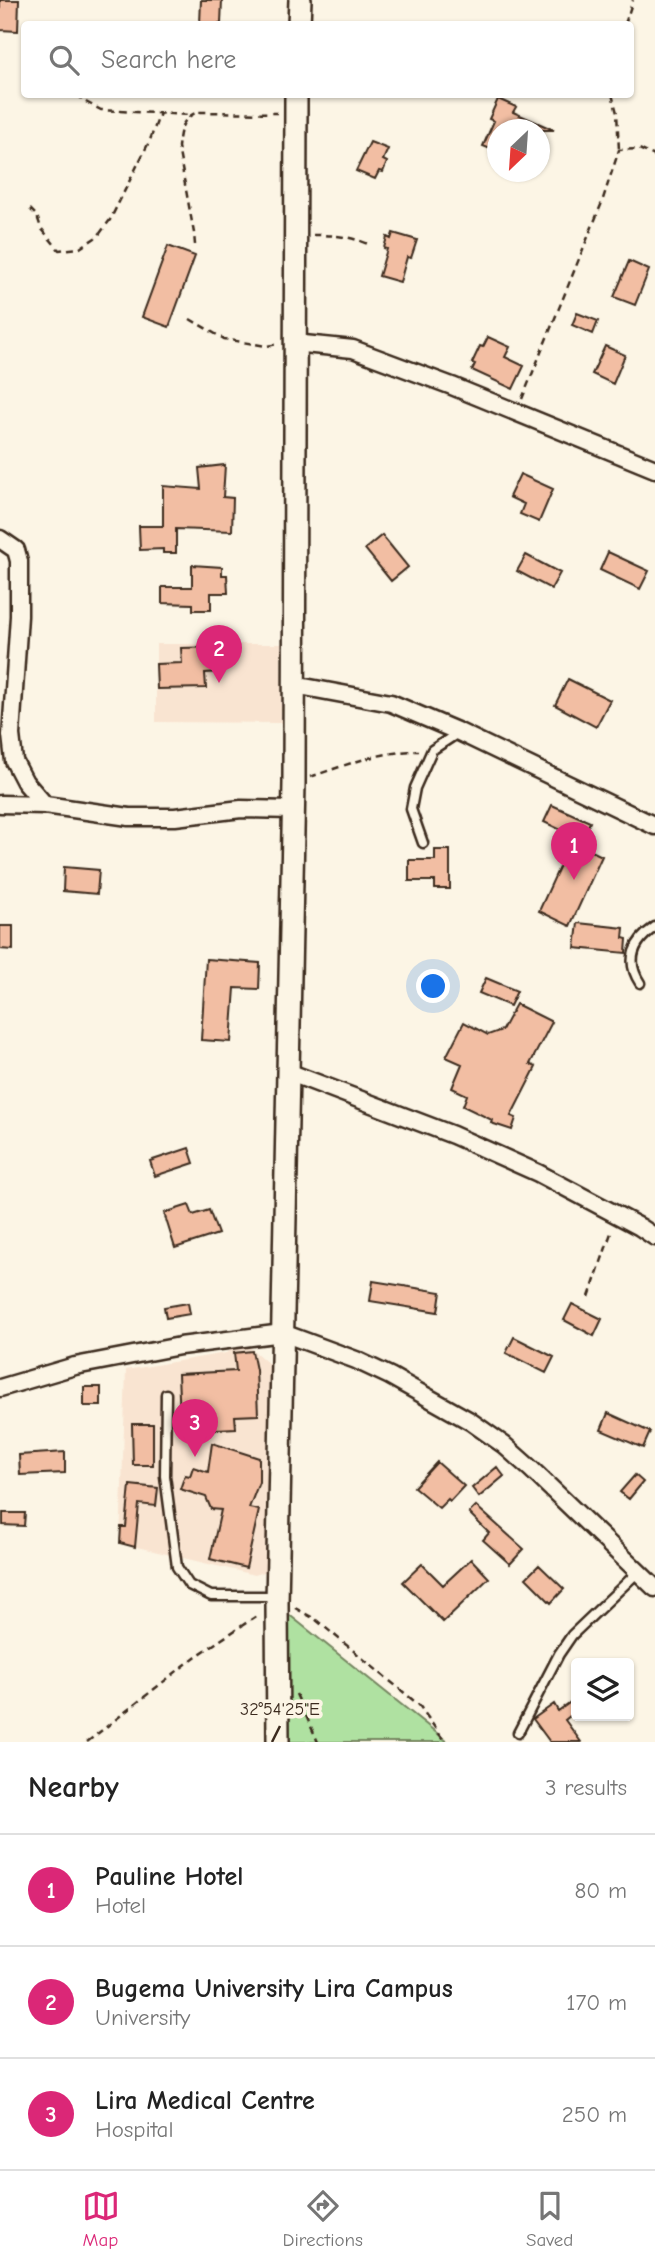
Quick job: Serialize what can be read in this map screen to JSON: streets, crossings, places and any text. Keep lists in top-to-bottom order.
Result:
{
  "north": "bottom left",
  "page": {
    "search": "Search here",
    "pins": ["2", "1", "3"],
    "heading": ["Nearby", "3 results"],
    "list": [
      {
        "mark": "1",
        "name": "Pauline Hotel",
        "note": "Hotel",
        "value": "80 m"
      },
      {
        "mark": "2",
        "name": "Bugema University Lira Campus",
        "note": "University",
        "value": "170 m"
      },
      {
        "mark": "3",
        "name": "Lira Medical Centre",
        "note": "Hospital",
        "value": "250 m"
      }
    ],
    "nav": ["Map", "Directions", "Saved"]
  },
  "coordinates": ["32°54'25\"E"]
}
